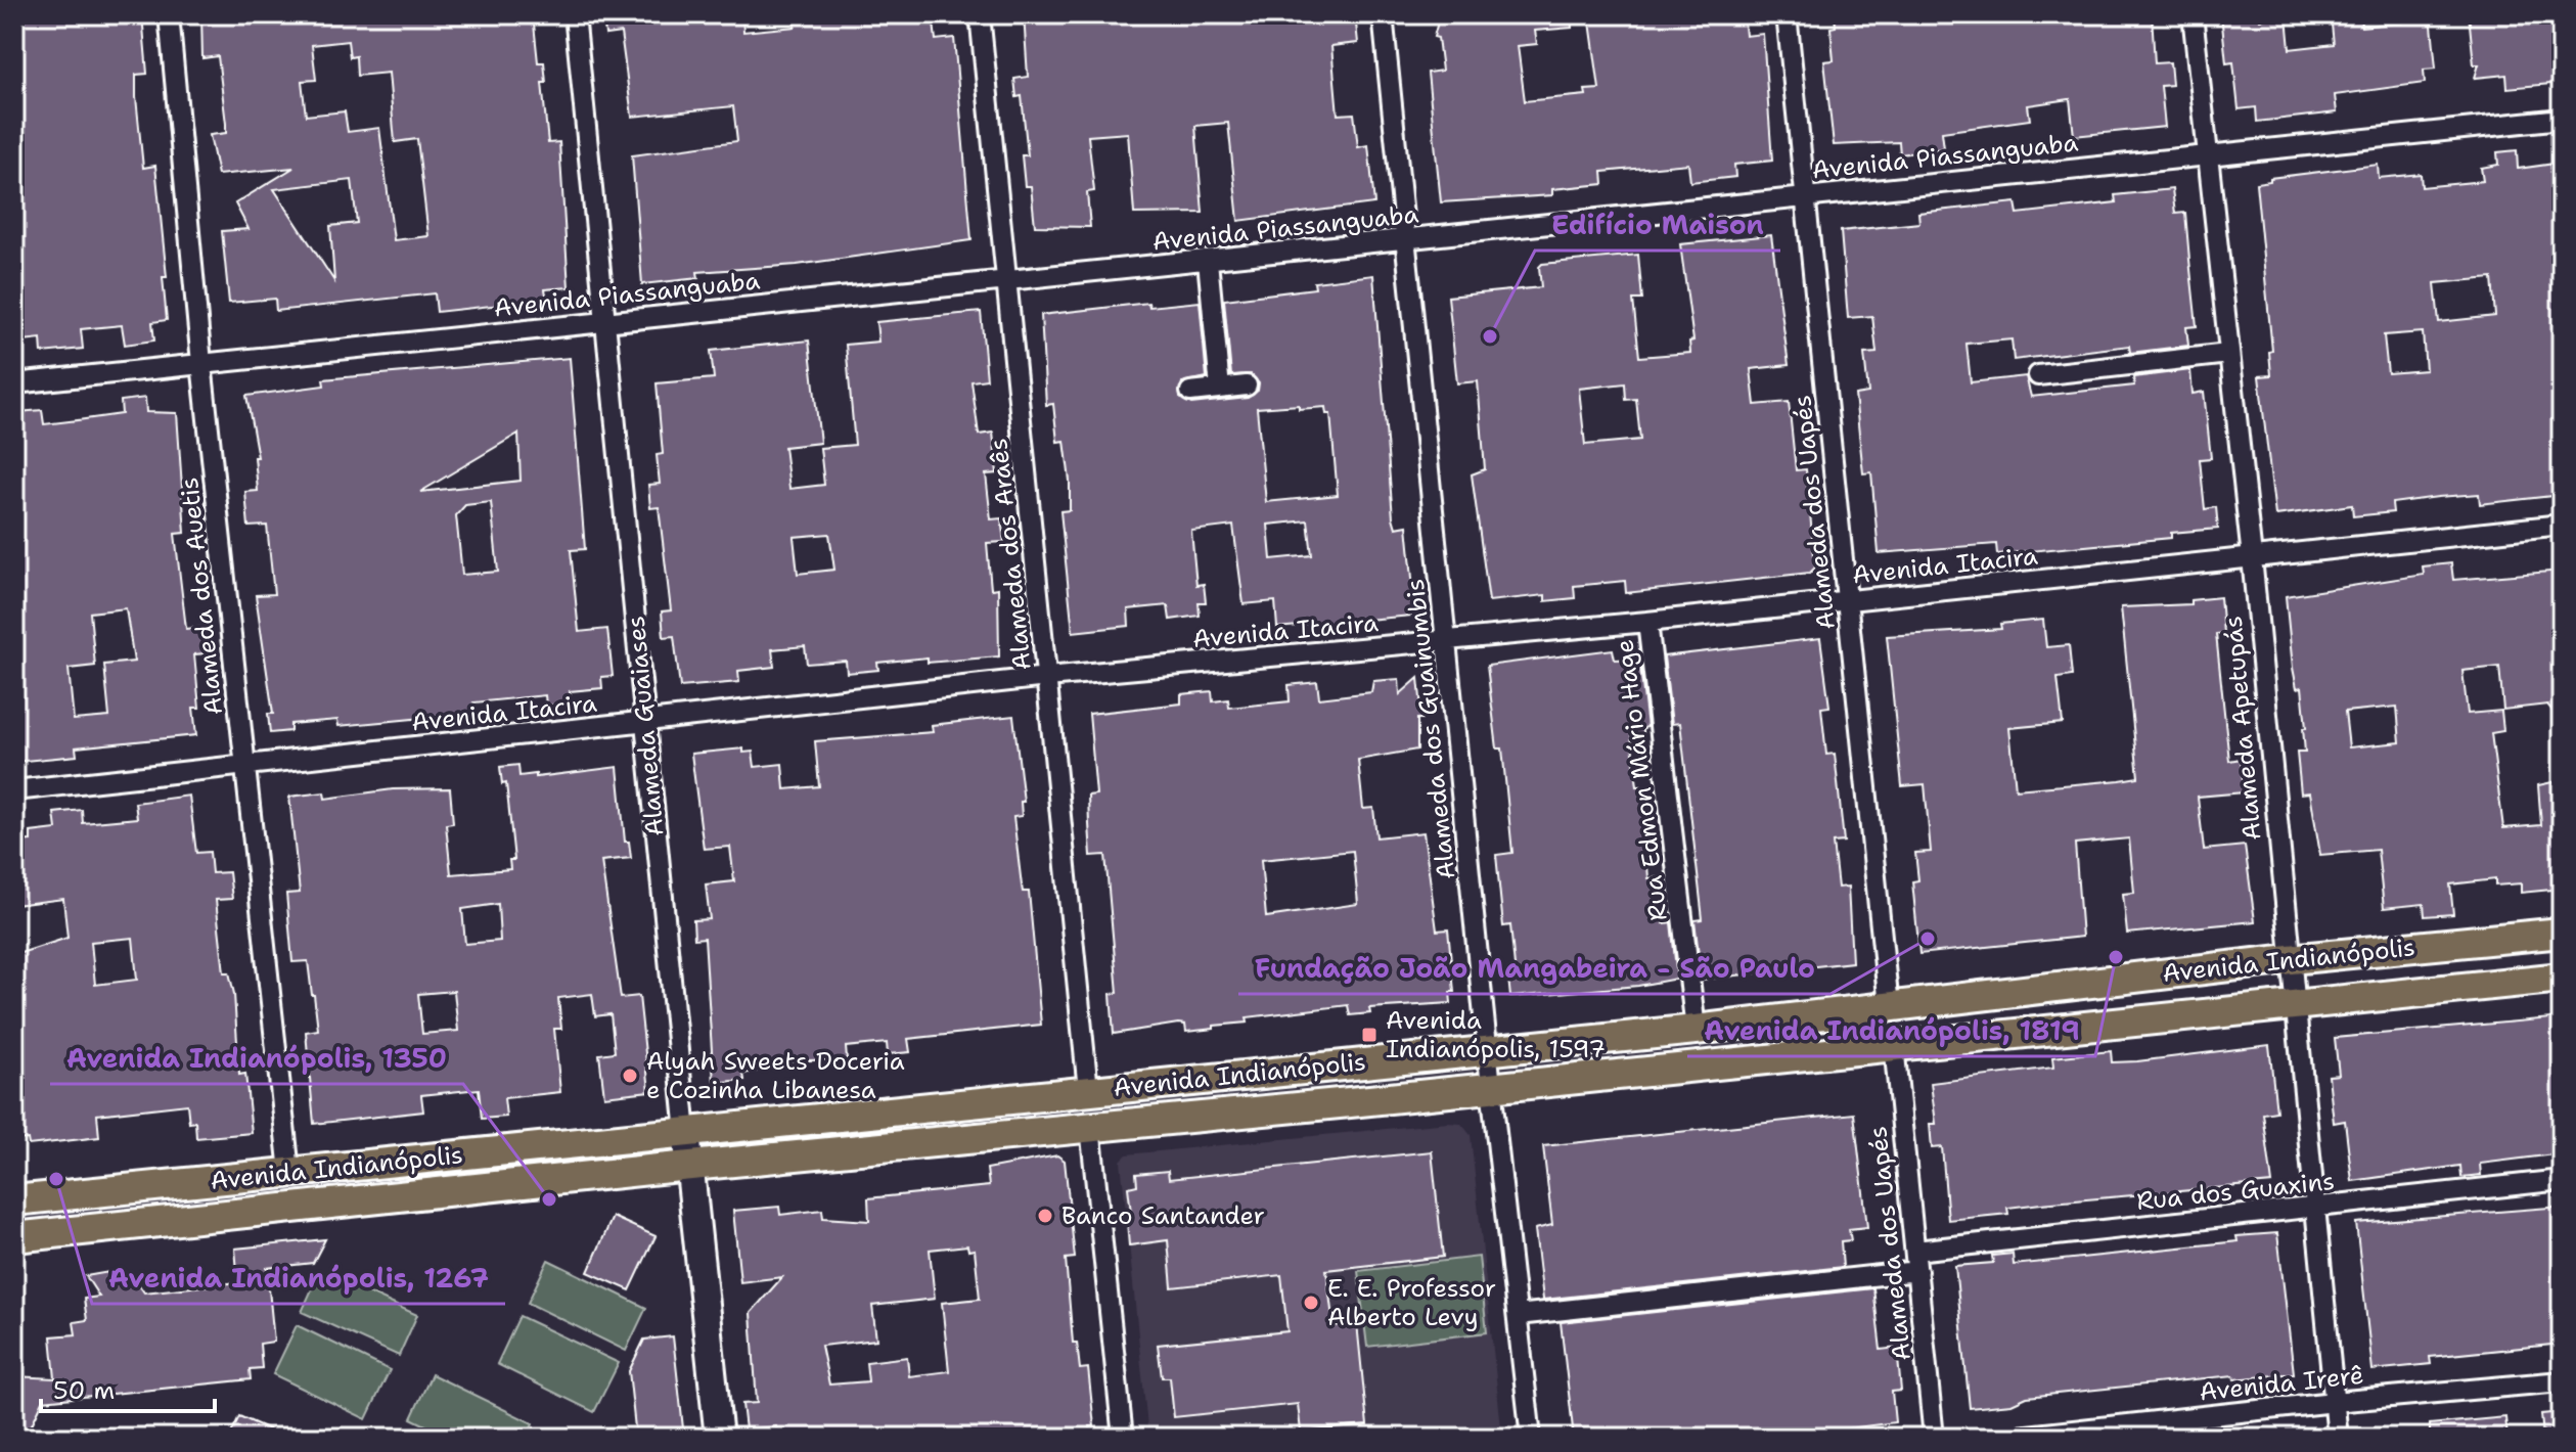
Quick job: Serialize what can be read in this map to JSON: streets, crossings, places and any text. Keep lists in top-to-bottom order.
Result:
{
  "streets": {
    "main road": ["Avenida Indianópolis"],
    "street": [
      "Avenida Piassanguaba",
      "Alameda dos Uapés",
      "Alameda dos Araês",
      "Avenida Itacira",
      "Alameda dos Auetis",
      "Alameda Guaiases",
      "Alameda Apetupás",
      "Alameda dos Guainumbis",
      "Rua Edmon Mário Hage",
      "Rua dos Guaxins",
      "Avenida Irerê"
    ]
  },
  "crossings": [
    ["Avenida Piassanguaba", "Alameda dos Uapés"],
    ["Avenida Piassanguaba", "Alameda dos Araês"],
    ["Avenida Piassanguaba", "Alameda dos Auetis"],
    ["Avenida Piassanguaba", "Alameda Guaiases"],
    ["Avenida Piassanguaba", "Alameda Apetupás"],
    ["Avenida Piassanguaba", "Alameda dos Guainumbis"],
    ["Alameda dos Uapés", "Avenida Itacira"],
    ["Alameda dos Uapés", "Avenida Indianópolis"],
    ["Alameda dos Uapés", "Rua dos Guaxins"],
    ["Alameda dos Araês", "Avenida Itacira"],
    ["Alameda dos Araês", "Avenida Indianópolis"],
    ["Avenida Itacira", "Alameda dos Auetis"],
    ["Avenida Itacira", "Alameda Guaiases"],
    ["Avenida Itacira", "Alameda Apetupás"],
    ["Avenida Itacira", "Alameda dos Guainumbis"],
    ["Avenida Itacira", "Rua Edmon Mário Hage"],
    ["Alameda dos Auetis", "Avenida Indianópolis"],
    ["Alameda Guaiases", "Avenida Indianópolis"],
    ["Alameda Apetupás", "Avenida Indianópolis"],
    ["Alameda Apetupás", "Rua dos Guaxins"],
    ["Alameda Apetupás", "Avenida Irerê"],
    ["Alameda dos Guainumbis", "Avenida Indianópolis"],
    ["Rua Edmon Mário Hage", "Avenida Indianópolis"]
  ],
  "places": {
    "other": [
      "Edifício Maison",
      "Fundação João Mangabeira - São Paulo",
      "Avenida Indianópolis, 1819",
      "Alyah Sweets Doceria e Cozinha Libanesa",
      "Avenida Indianópolis, 1267",
      "Avenida Indianópolis, 1350",
      "Banco Santander",
      "E. E. Professor Alberto Levy"
    ],
    "transit": ["Avenida Indianópolis, 1597"]
  },
  "scale_bar": "50 m"
}
